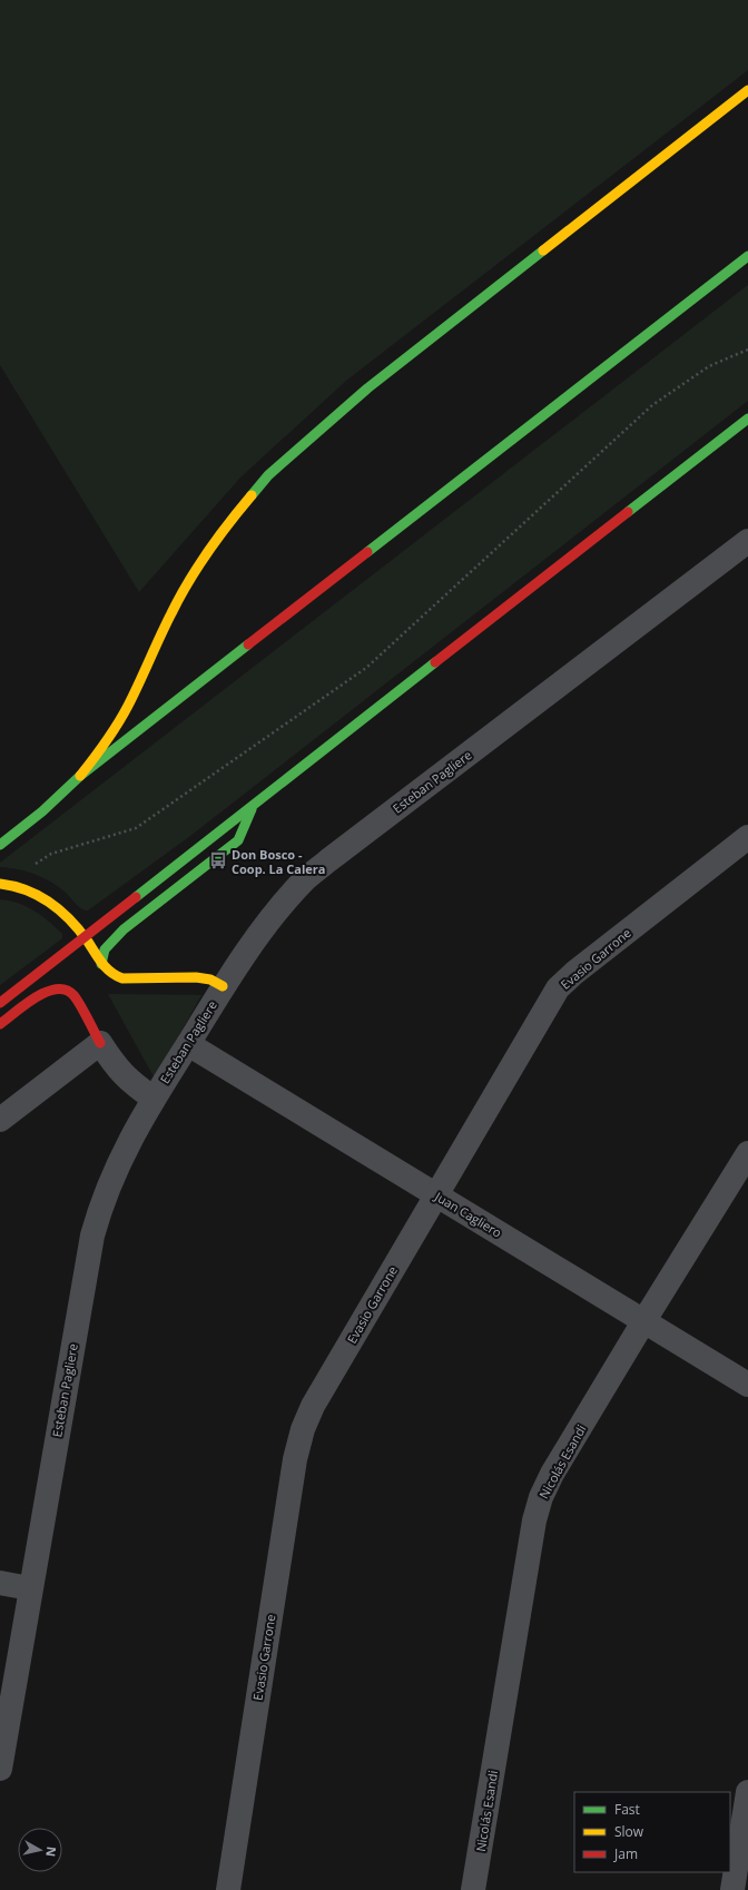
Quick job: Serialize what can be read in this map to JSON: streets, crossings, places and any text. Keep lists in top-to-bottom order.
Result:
{
  "streets": {
    "street": [
      "Esteban Pagliere",
      "Evasio Garrone",
      "Juan Cagliero",
      "Nicolás Esandi"
    ]
  },
  "crossings": [
    ["Esteban Pagliere", "Juan Cagliero"],
    ["Evasio Garrone", "Juan Cagliero"],
    ["Juan Cagliero", "Nicolás Esandi"]
  ],
  "places": {
    "bus stop": ["Don Bosco - Coop. La Calera"]
  },
  "legend": ["Fast", "Slow", "Jam"],
  "north": "right"
}
